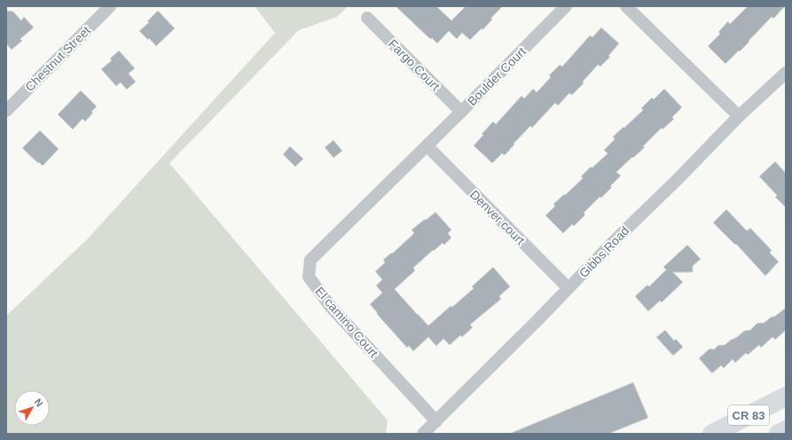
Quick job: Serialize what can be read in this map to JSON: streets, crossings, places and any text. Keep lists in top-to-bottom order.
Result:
{
  "streets": {
    "highway": ["CR 83"],
    "street": [
      "Chestnut Street",
      "Fargo Court",
      "Boulder Court",
      "Denver court",
      "Gibbs Road",
      "El camino Court"
    ]
  },
  "crossings": [
    ["Fargo Court", "Boulder Court"],
    ["Boulder Court", "Denver court"],
    ["Boulder Court", "El camino Court"],
    ["Denver court", "Gibbs Road"],
    ["Denver court", "El camino Court"],
    ["Gibbs Road", "El camino Court"]
  ],
  "north": "top right"
}
